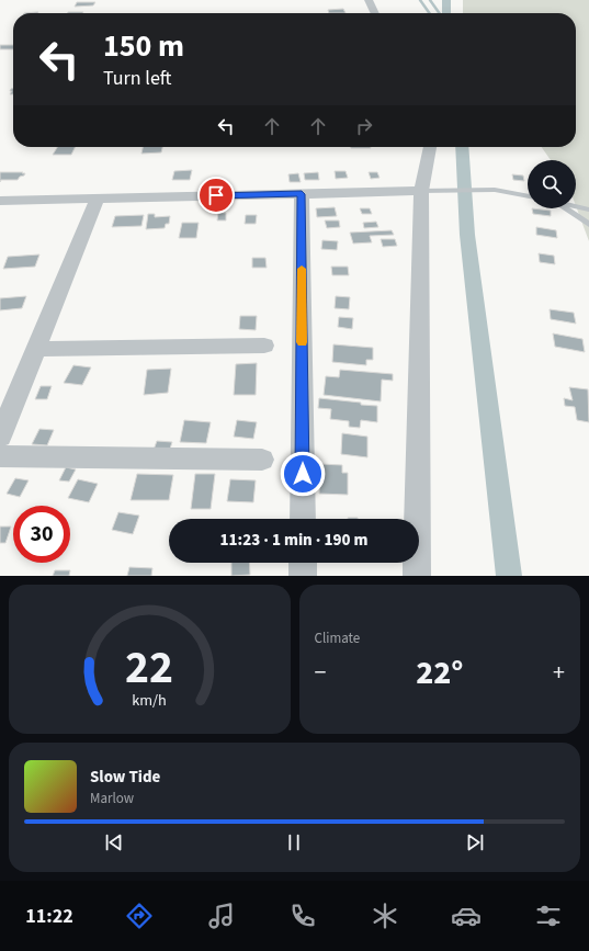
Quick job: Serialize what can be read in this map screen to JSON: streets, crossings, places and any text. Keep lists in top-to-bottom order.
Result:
{
  "page": {
    "turn": ["150 m", "Turn left"],
    "limit": "30",
    "trip": "11:23 · 1 min · 190 m",
    "tile": "Climate",
    "heat": ["−", "22°", "+"],
    "song": ["Slow Tide", "Marlow"],
    "tabs": "11:22",
    "gauge": ["22", "km/h"]
  }
}
